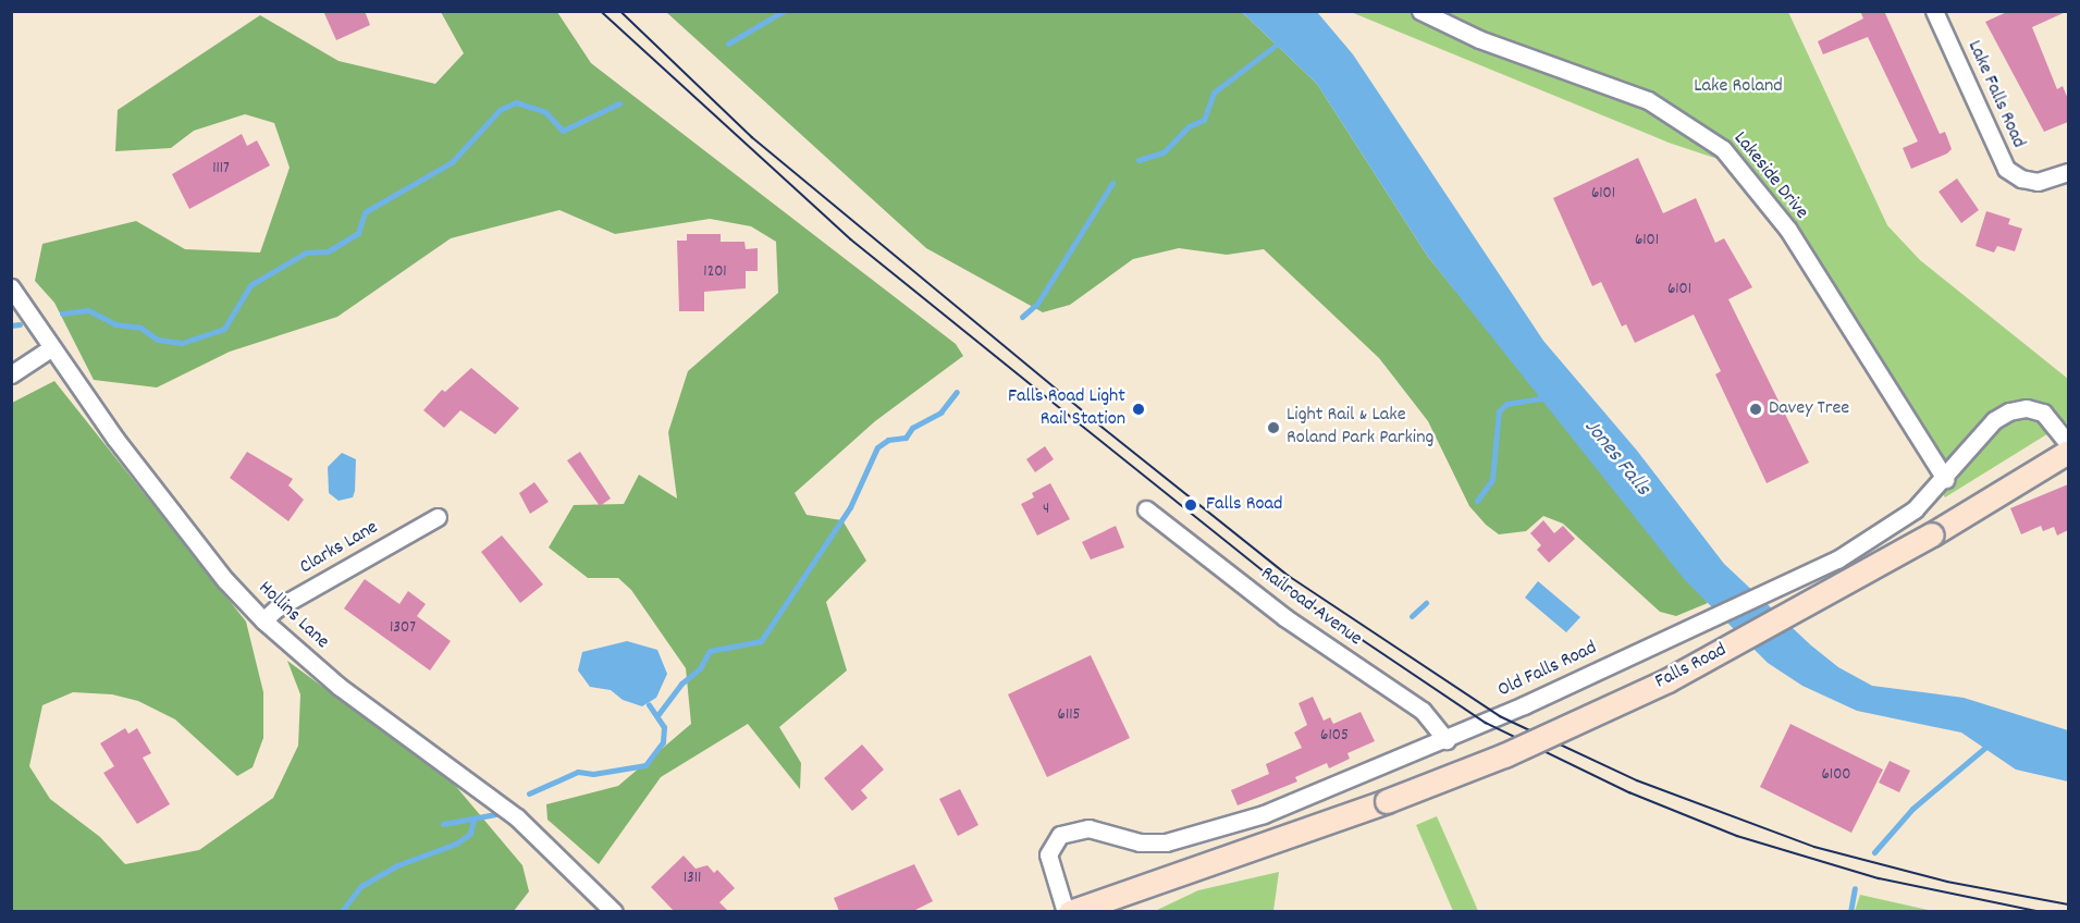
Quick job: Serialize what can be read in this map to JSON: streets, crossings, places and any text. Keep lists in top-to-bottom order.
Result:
{
  "streets": {
    "main road": ["Falls Road"],
    "street": [
      "Lake Falls Road",
      "Lakeside Drive",
      "Clarks Lane",
      "Railroad Avenue",
      "Hollins Lane",
      "Old Falls Road"
    ]
  },
  "crossings": [
    ["Lakeside Drive", "Old Falls Road"],
    ["Clarks Lane", "Hollins Lane"],
    ["Railroad Avenue", "Old Falls Road"],
    ["Falls Road", "Old Falls Road"]
  ],
  "water": ["Jones Falls"],
  "parks": ["Lake Roland"],
  "places": [
    "Falls Road Light Rail Station",
    "Davey Tree",
    "Light Rail & Lake Roland Park Parking",
    "Falls Road"
  ],
  "house_numbers": [
    "1117",
    "6101",
    "6101",
    "1201",
    "6101",
    "4",
    "1307",
    "6115",
    "6105",
    "6100",
    "1311"
  ]
}
